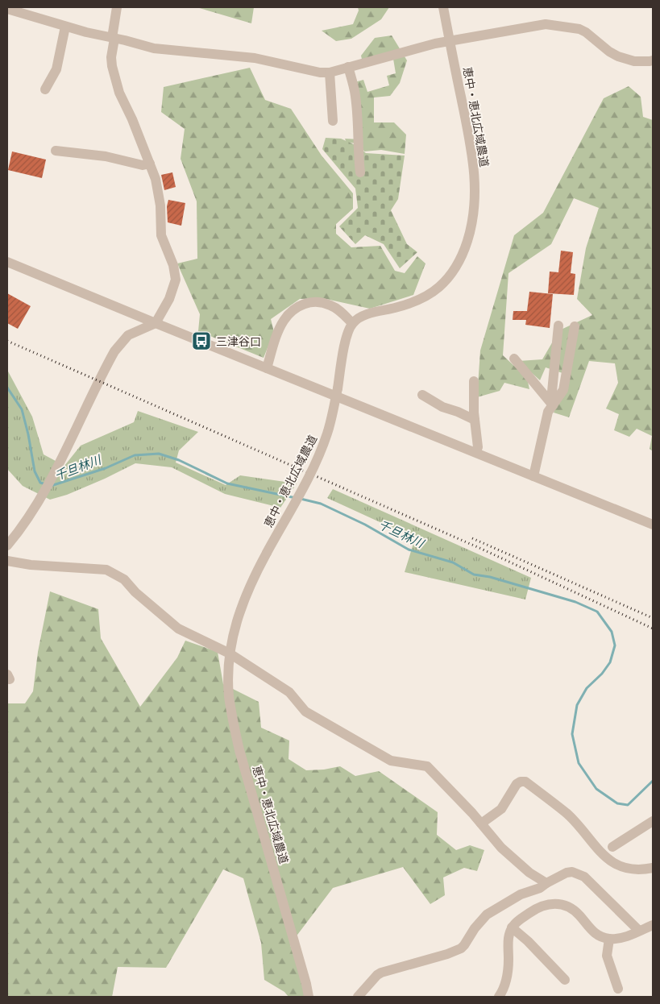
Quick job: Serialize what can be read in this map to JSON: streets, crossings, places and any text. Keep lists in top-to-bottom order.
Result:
{
  "streets": {
    "street": ["恵中・恵北広域農道"]
  },
  "water": ["千旦林川"],
  "places": {
    "bus stop": ["三津谷口"]
  }
}
